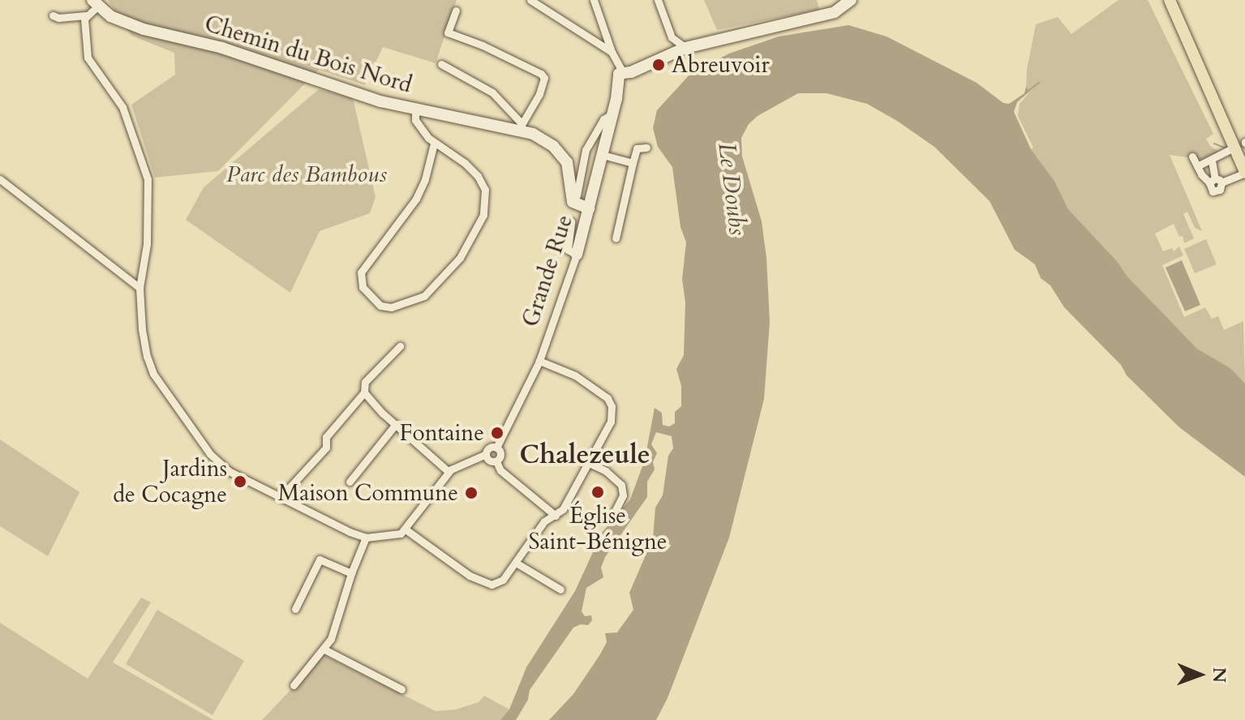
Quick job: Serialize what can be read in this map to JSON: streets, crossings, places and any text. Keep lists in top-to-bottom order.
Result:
{
  "streets": {
    "street": ["Chemin du Bois Nord", "Grande Rue"]
  },
  "crossings": [
    ["Chemin du Bois Nord", "Grande Rue"]
  ],
  "districts": ["Chalezeule"],
  "water": ["Le Doubs"],
  "parks": ["Parc des Bambous"],
  "places": [
    "Abreuvoir",
    "Fontaine",
    "Jardins de Cocagne",
    "Église Saint-Bénigne",
    "Maison Commune"
  ],
  "north": "right"
}
